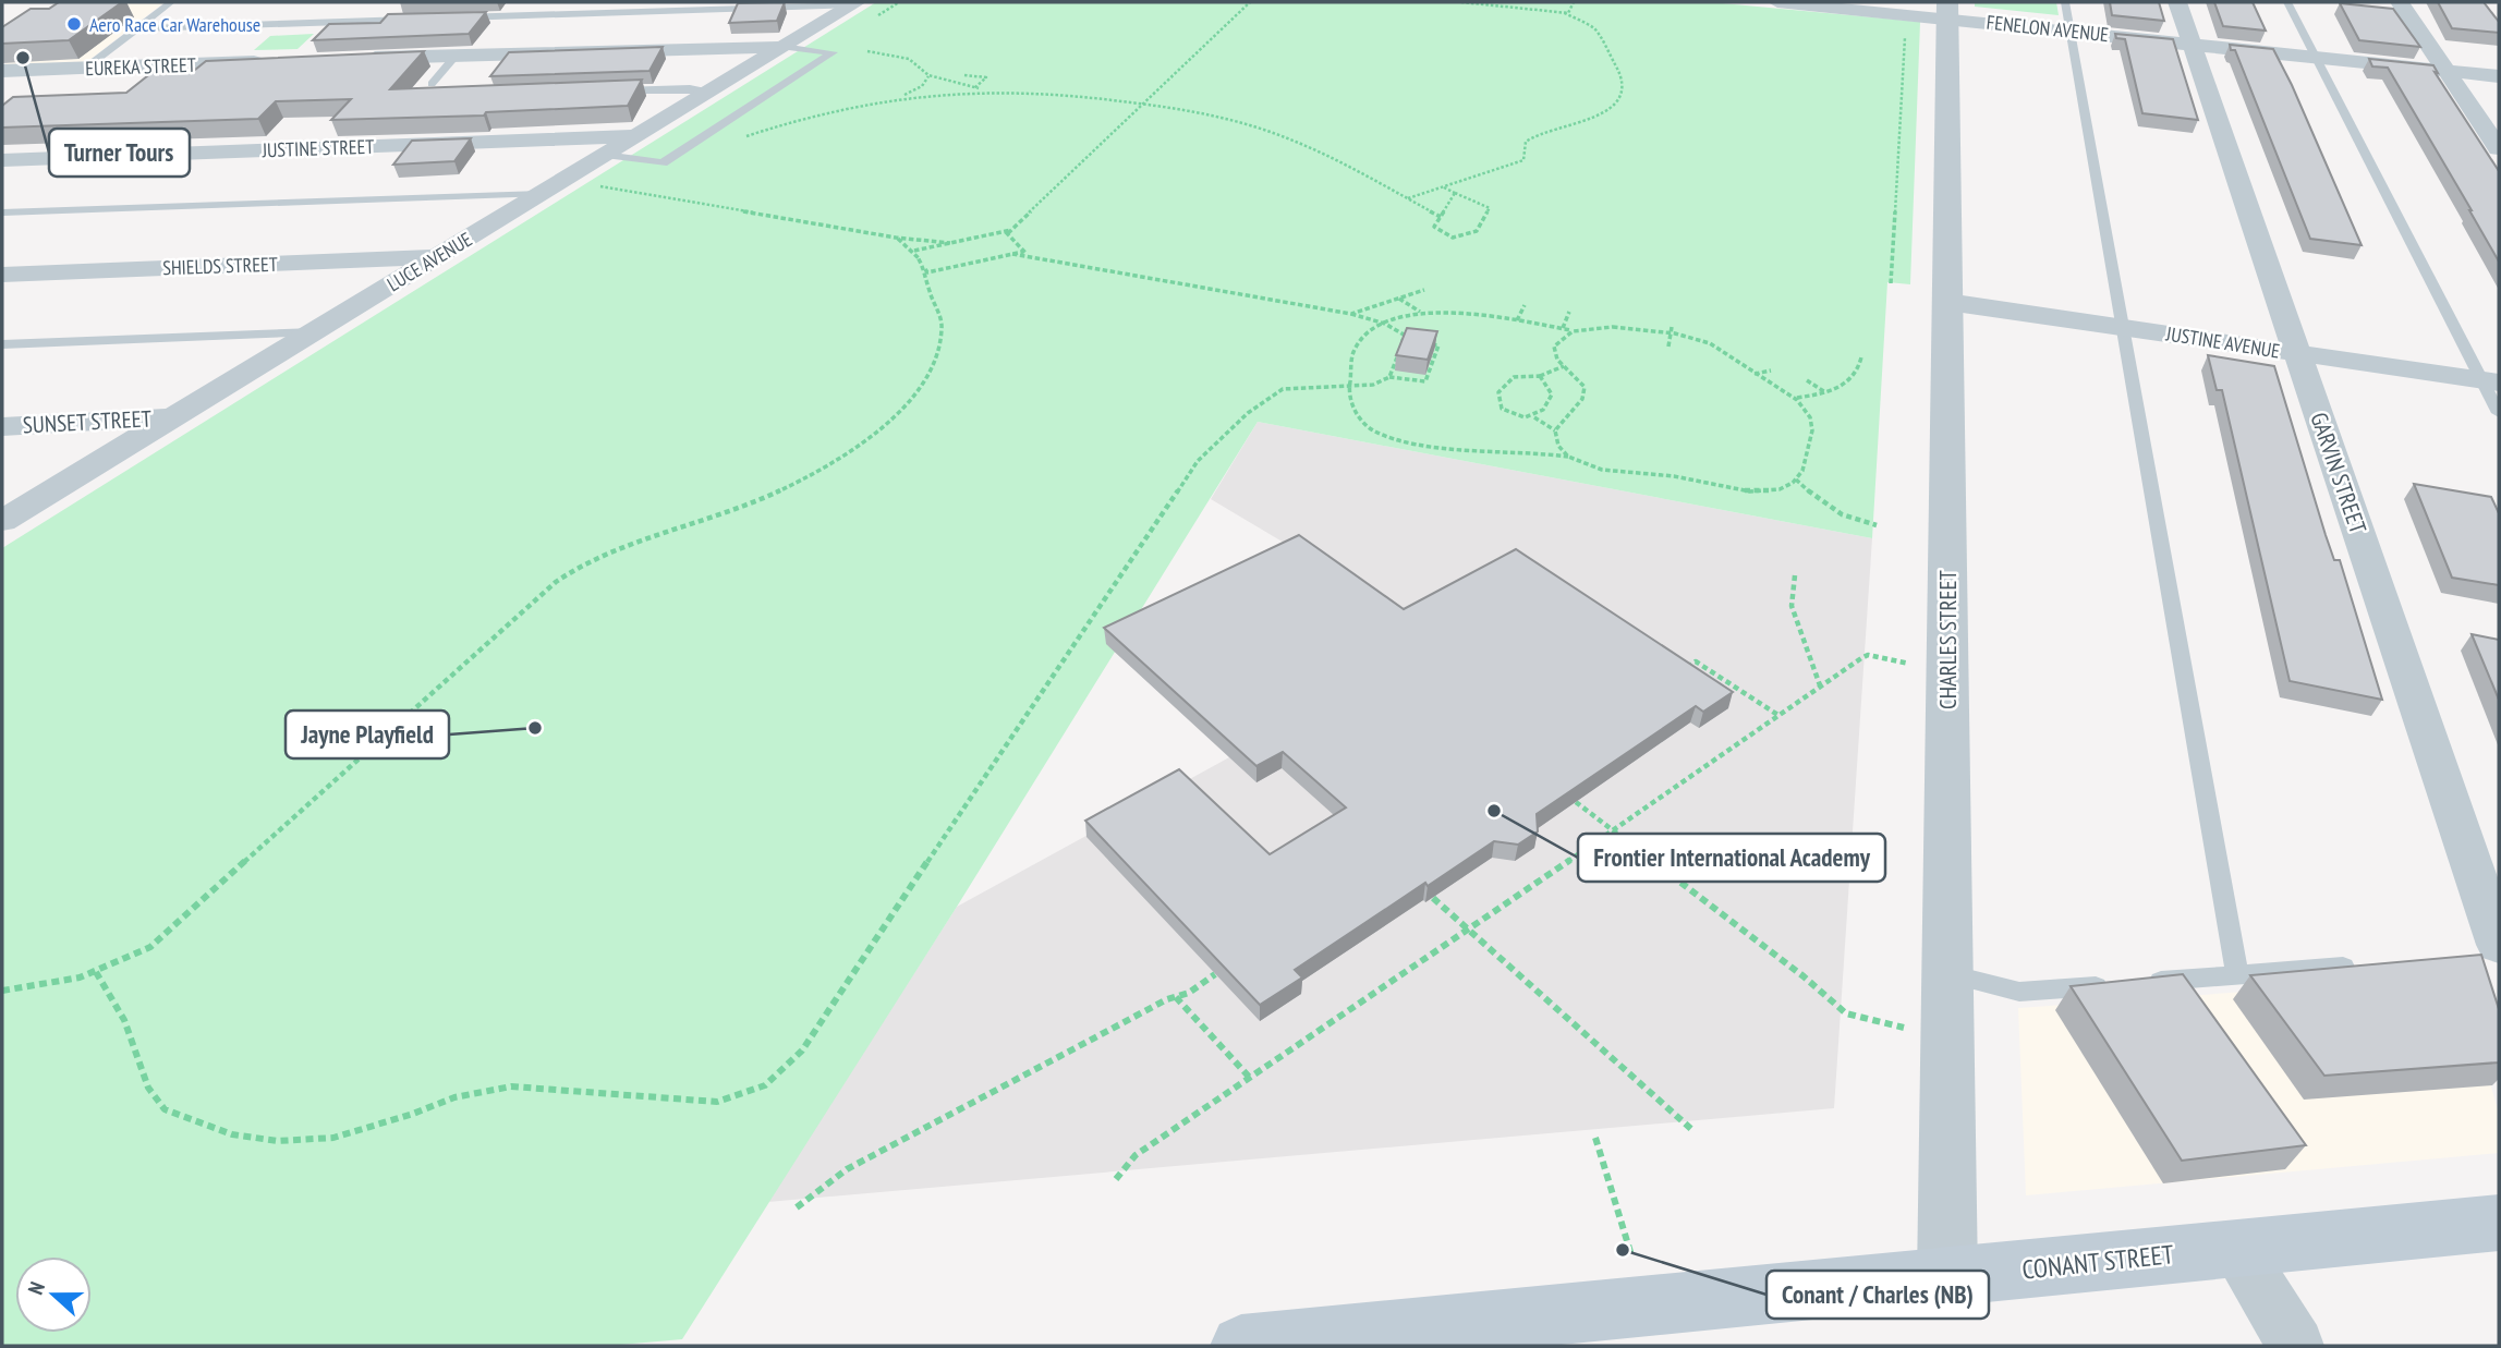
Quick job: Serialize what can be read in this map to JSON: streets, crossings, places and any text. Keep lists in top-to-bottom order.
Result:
{
  "streets": {
    "main road": ["CONANT STREET"],
    "street": [
      "FENELON AVENUE",
      "EUREKA STREET",
      "JUSTINE STREET",
      "LUCE AVENUE",
      "SHIELDS STREET",
      "JUSTINE AVENUE",
      "SUNSET STREET",
      "GARVIN STREET",
      "CHARLES STREET"
    ]
  },
  "crossings": [
    ["FENELON AVENUE", "GARVIN STREET"],
    ["FENELON AVENUE", "CHARLES STREET"],
    ["JUSTINE STREET", "LUCE AVENUE"],
    ["LUCE AVENUE", "SHIELDS STREET"],
    ["LUCE AVENUE", "SUNSET STREET"],
    ["JUSTINE AVENUE", "GARVIN STREET"],
    ["JUSTINE AVENUE", "CHARLES STREET"],
    ["CHARLES STREET", "CONANT STREET"]
  ],
  "places": [
    "Aero Race Car Warehouse",
    "Turner Tours",
    "Jayne Playfield",
    "Frontier International Academy",
    "Conant / Charles (NB)"
  ],
  "north": "left"
}
